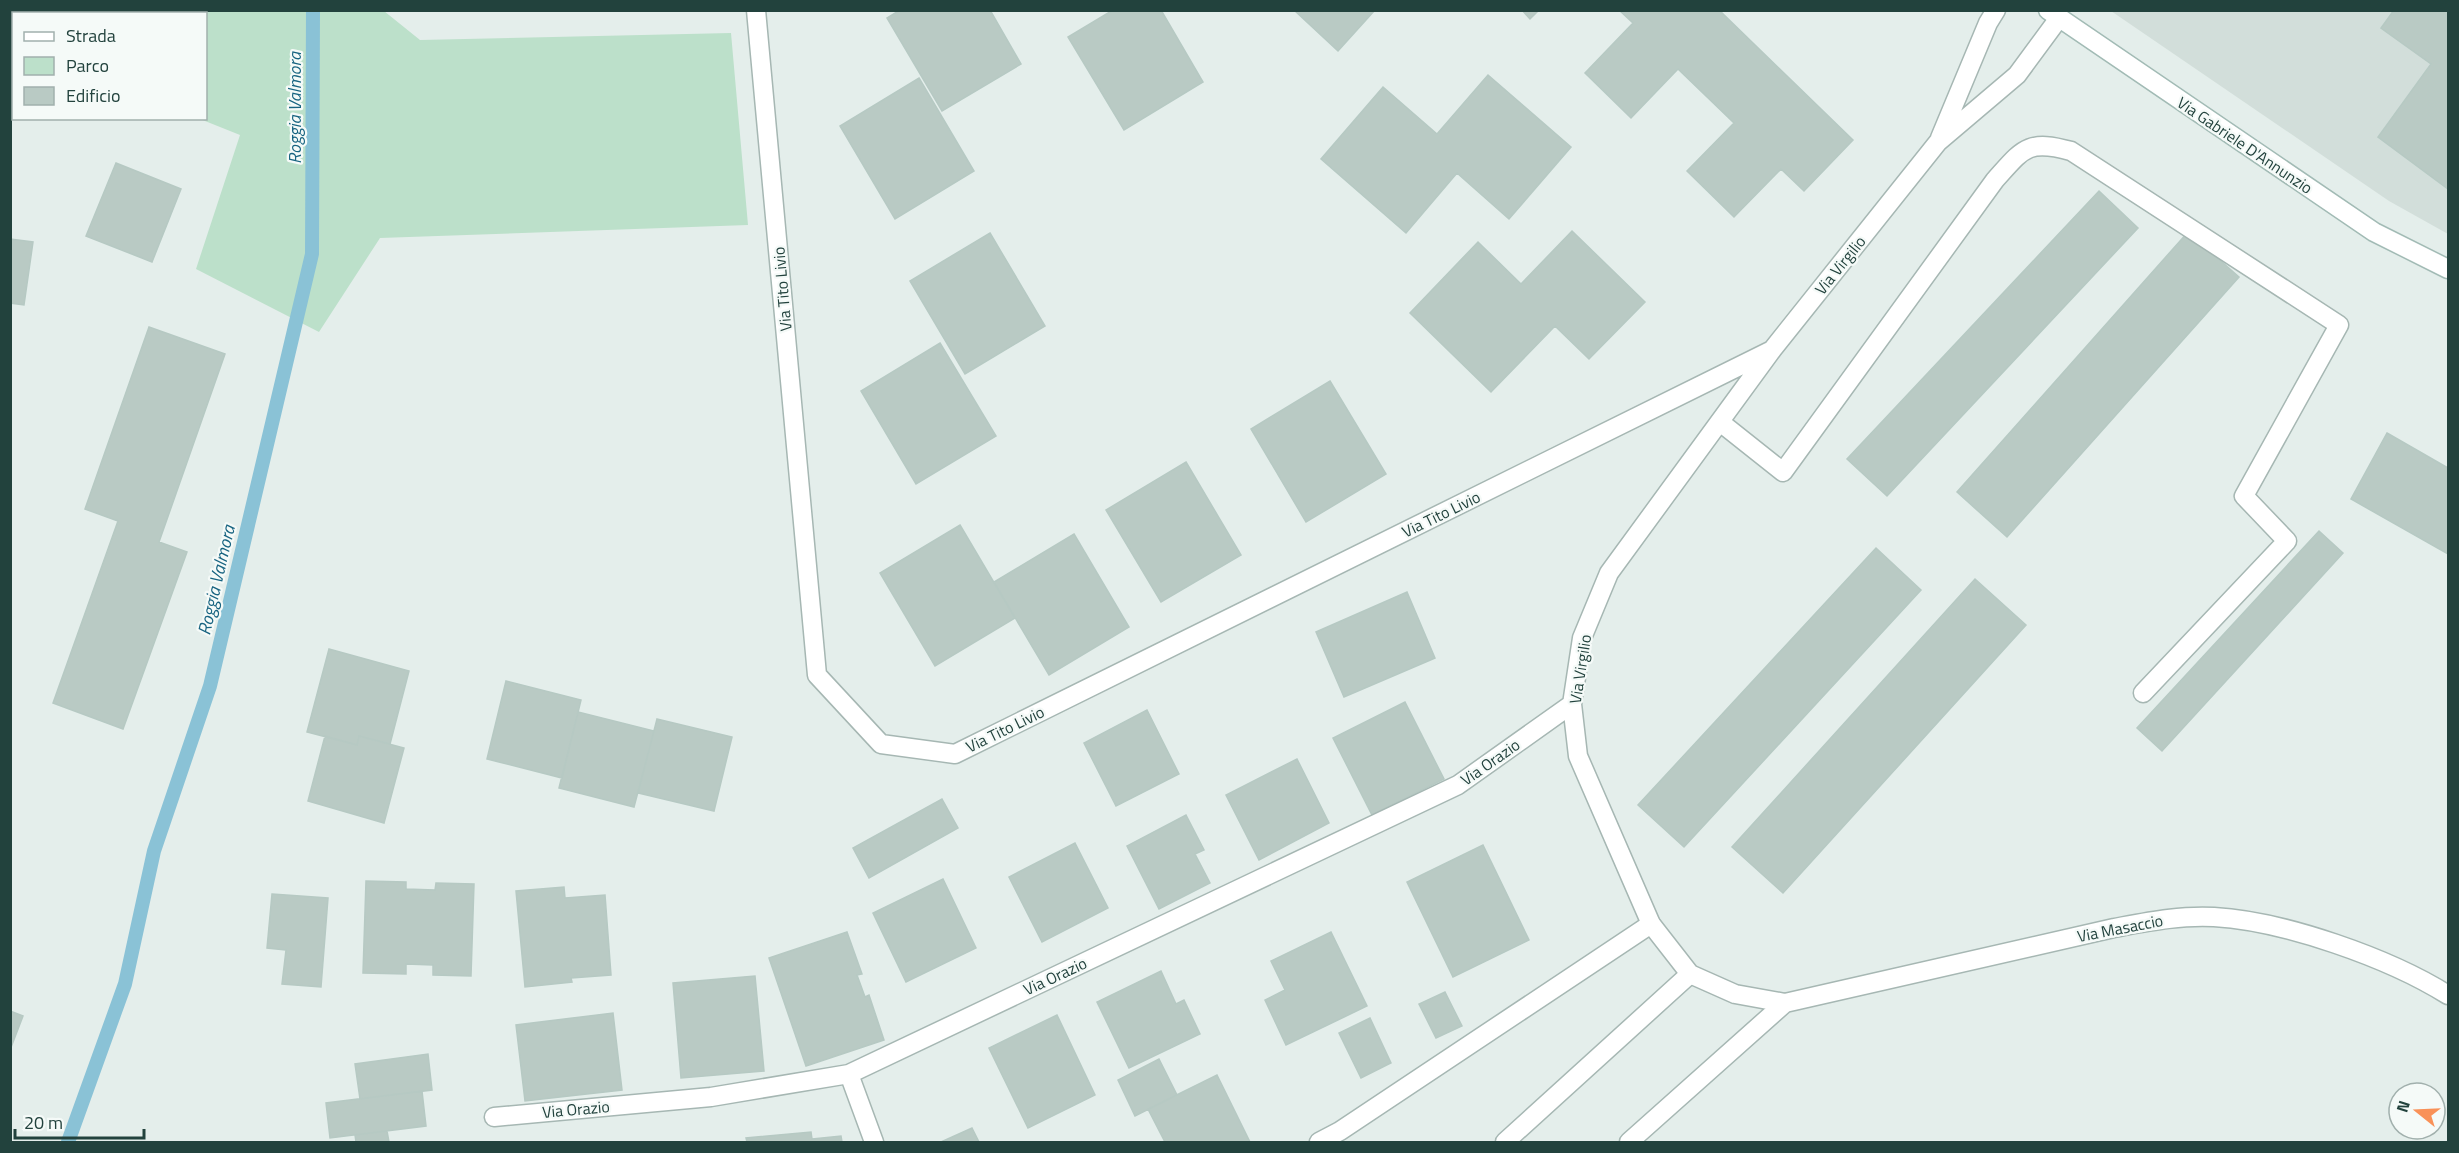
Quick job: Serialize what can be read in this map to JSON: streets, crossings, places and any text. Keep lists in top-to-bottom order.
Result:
{
  "streets": {
    "street": [
      "Via Gabriele D'Annunzio",
      "Via Virgilio",
      "Via Tito Livio",
      "Via Orazio",
      "Via Masaccio"
    ]
  },
  "crossings": [
    ["Via Gabriele D'Annunzio", "Via Virgilio"],
    ["Via Virgilio", "Via Tito Livio"],
    ["Via Virgilio", "Via Orazio"],
    ["Via Virgilio", "Via Masaccio"]
  ],
  "water": ["Roggia Valmora"],
  "legend": ["Strada", "Parco", "Edificio"],
  "scale_bar": "20 m",
  "north": "left"
}
